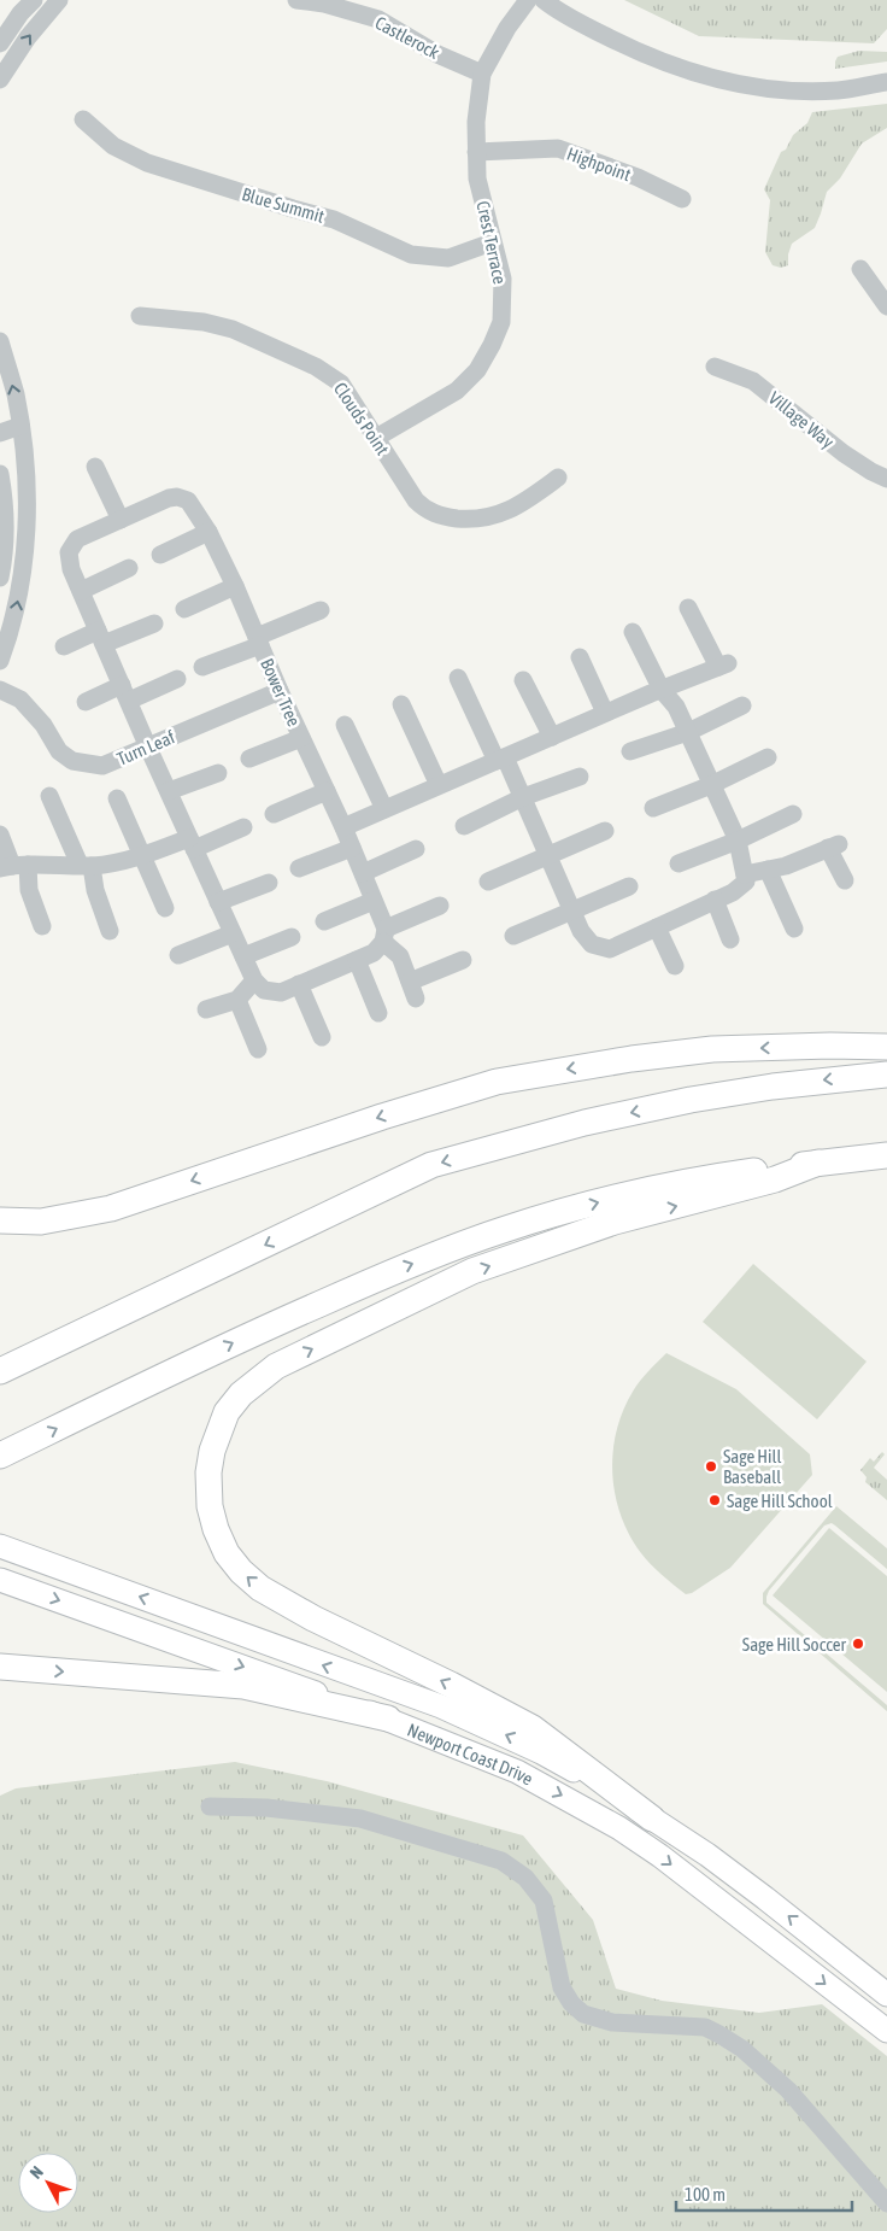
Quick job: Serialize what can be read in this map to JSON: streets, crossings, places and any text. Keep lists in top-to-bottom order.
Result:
{
  "streets": {
    "main road": ["Newport Coast Drive"],
    "street": [
      "Castlerock",
      "Highpoint",
      "Blue Summit",
      "Crest Terrace",
      "Clouds Point",
      "Village Way",
      "Bower Tree",
      "Turn Leaf"
    ]
  },
  "crossings": [
    ["Castlerock", "Crest Terrace"],
    ["Highpoint", "Crest Terrace"],
    ["Blue Summit", "Crest Terrace"],
    ["Crest Terrace", "Clouds Point"],
    ["Bower Tree", "Turn Leaf"]
  ],
  "places": ["Sage Hill Baseball", "Sage Hill School", "Sage Hill Soccer"],
  "scale_bar": "100 m",
  "north": "top left"
}
